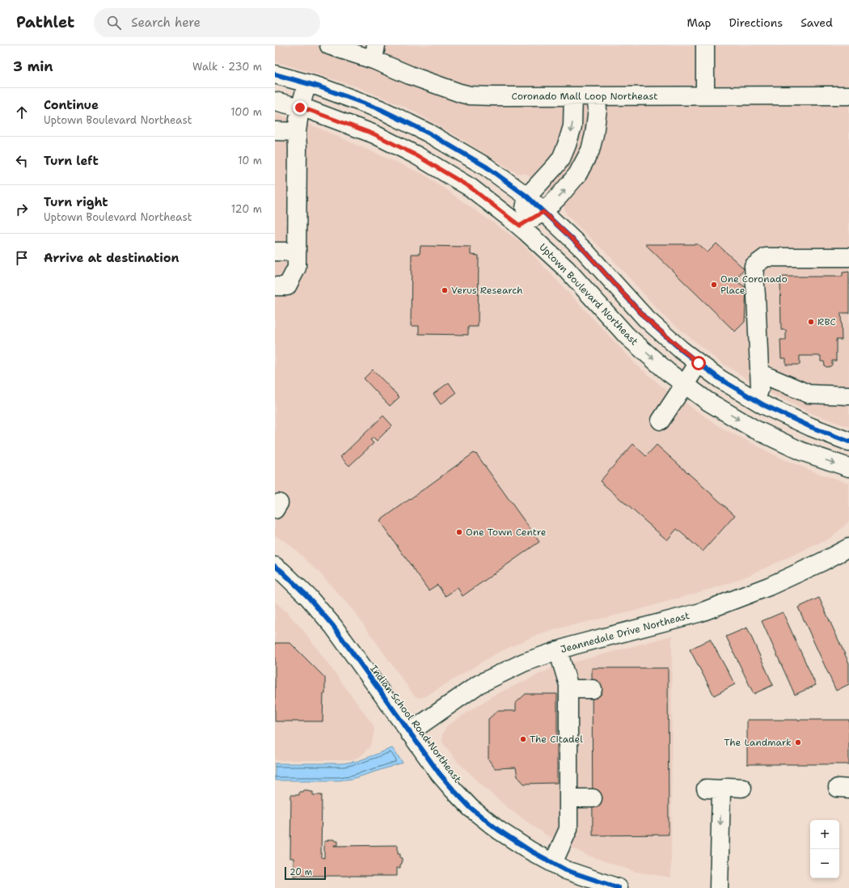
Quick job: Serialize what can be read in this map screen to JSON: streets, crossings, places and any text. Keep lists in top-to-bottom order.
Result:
{
  "streets": {
    "street": [
      "Coronado Mall Loop Northeast",
      "Uptown Boulevard Northeast",
      "Jeannedale Drive Northeast",
      "Indian School Road Northeast"
    ]
  },
  "crossings": [
    ["Jeannedale Drive Northeast", "Indian School Road Northeast"]
  ],
  "places": [
    "One Coronado Place",
    "Verus Research",
    "RBC",
    "One Town Centre",
    "The Citadel",
    "The Landmark"
  ],
  "scale_bar": "20 m",
  "page": {
    "header": "Pathlet",
    "search": "Search here",
    "nav": ["Map", "Directions", "Saved"],
    "heading": ["3 min", "Walk · 230 m"],
    "list": [
      ["Continue", "Uptown Boulevard Northeast", "100 m"],
      ["Turn left", "10 m"],
      ["Turn right", "Uptown Boulevard Northeast", "120 m"],
      "Arrive at destination"
    ],
    "map_buttons": ["+", "−"],
    "scale": "20 m"
  }
}
